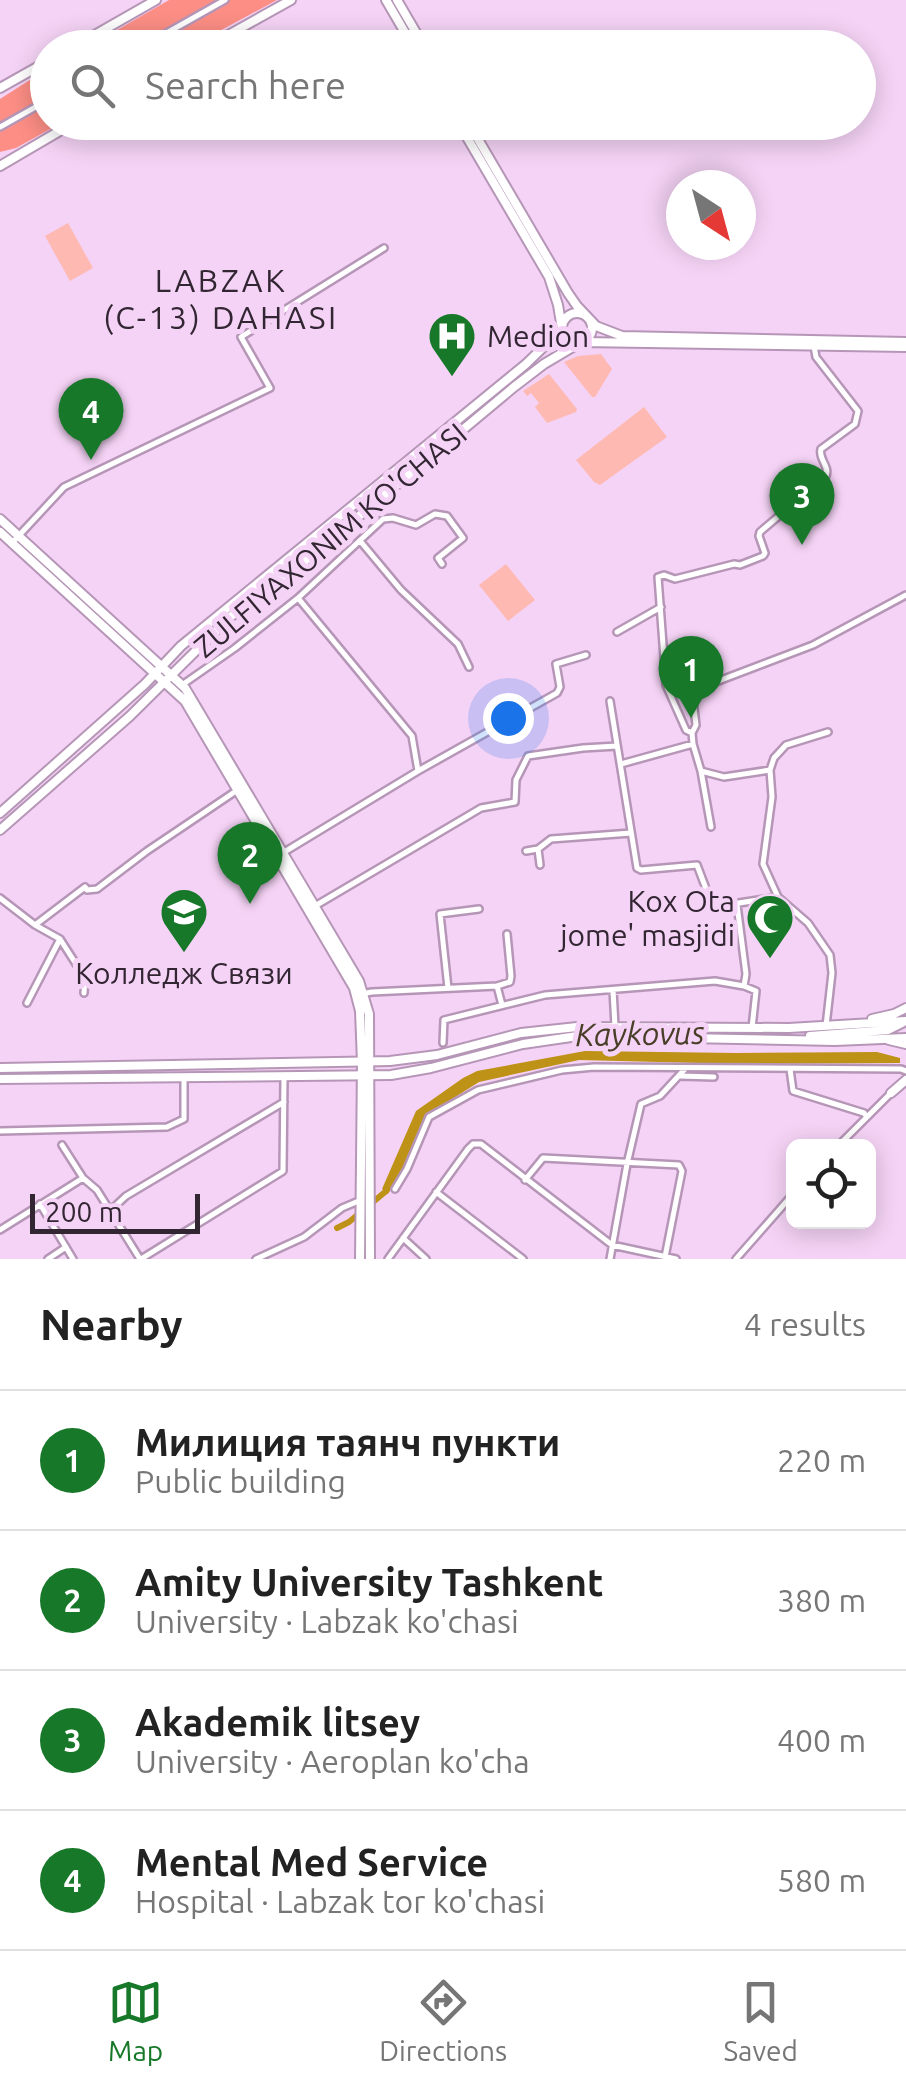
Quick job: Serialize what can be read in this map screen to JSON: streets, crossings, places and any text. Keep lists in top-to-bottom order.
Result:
{
  "streets": {
    "main road": ["ZULFIYAXONIM KO'CHASI"]
  },
  "districts": ["LABZAK (C-13) DAHASI"],
  "water": ["Kaykovus"],
  "places": {
    "hospital": ["Medion"],
    "school or university": ["Колледж Связи"],
    "mosque": ["Kox Ota jome' masjidi"]
  },
  "scale_bar": "200 m",
  "north": "bottom right",
  "page": {
    "search": "Search here",
    "pins": [
      "4",
      "3",
      "1",
      "2"
    ],
    "scale": "200 m",
    "heading": ["Nearby", "4 results"],
    "list": [
      {
        "mark": "1",
        "name": "Милиция таянч пункти",
        "note": "Public building",
        "value": "220 m"
      },
      {
        "mark": "2",
        "name": "Amity University Tashkent",
        "note": "University · Labzak ko'chasi",
        "value": "380 m"
      },
      {
        "mark": "3",
        "name": "Akademik litsey",
        "note": "University · Aeroplan ko'cha",
        "value": "400 m"
      },
      {
        "mark": "4",
        "name": "Mental Med Service",
        "note": "Hospital · Labzak tor ko'chasi",
        "value": "580 m"
      }
    ],
    "nav": ["Map", "Directions", "Saved"]
  }
}
